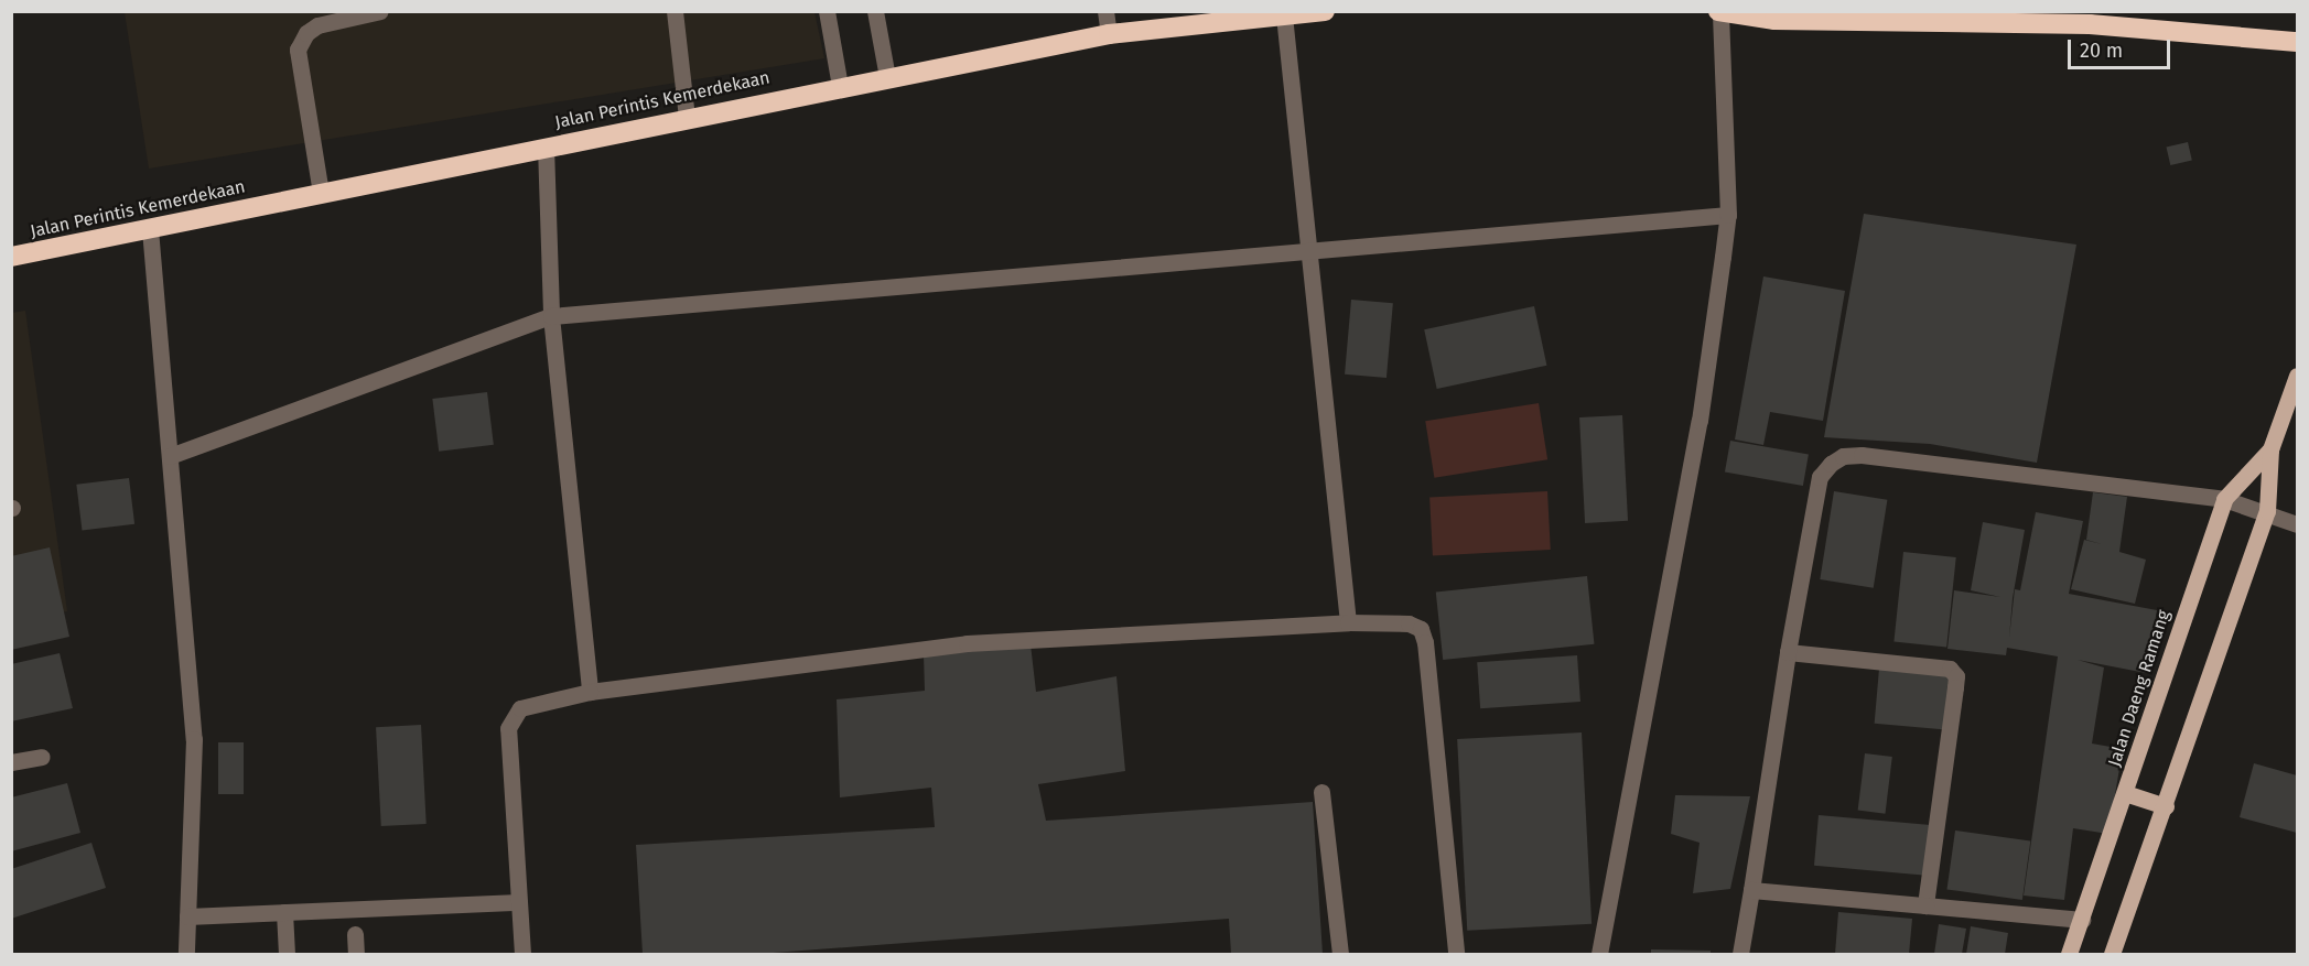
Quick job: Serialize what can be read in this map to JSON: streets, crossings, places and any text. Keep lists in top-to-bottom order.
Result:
{
  "streets": {
    "highway": ["Jalan Perintis Kemerdekaan"],
    "main road": ["Jalan Daeng Ramang"]
  },
  "scale_bar": "20 m"
}
